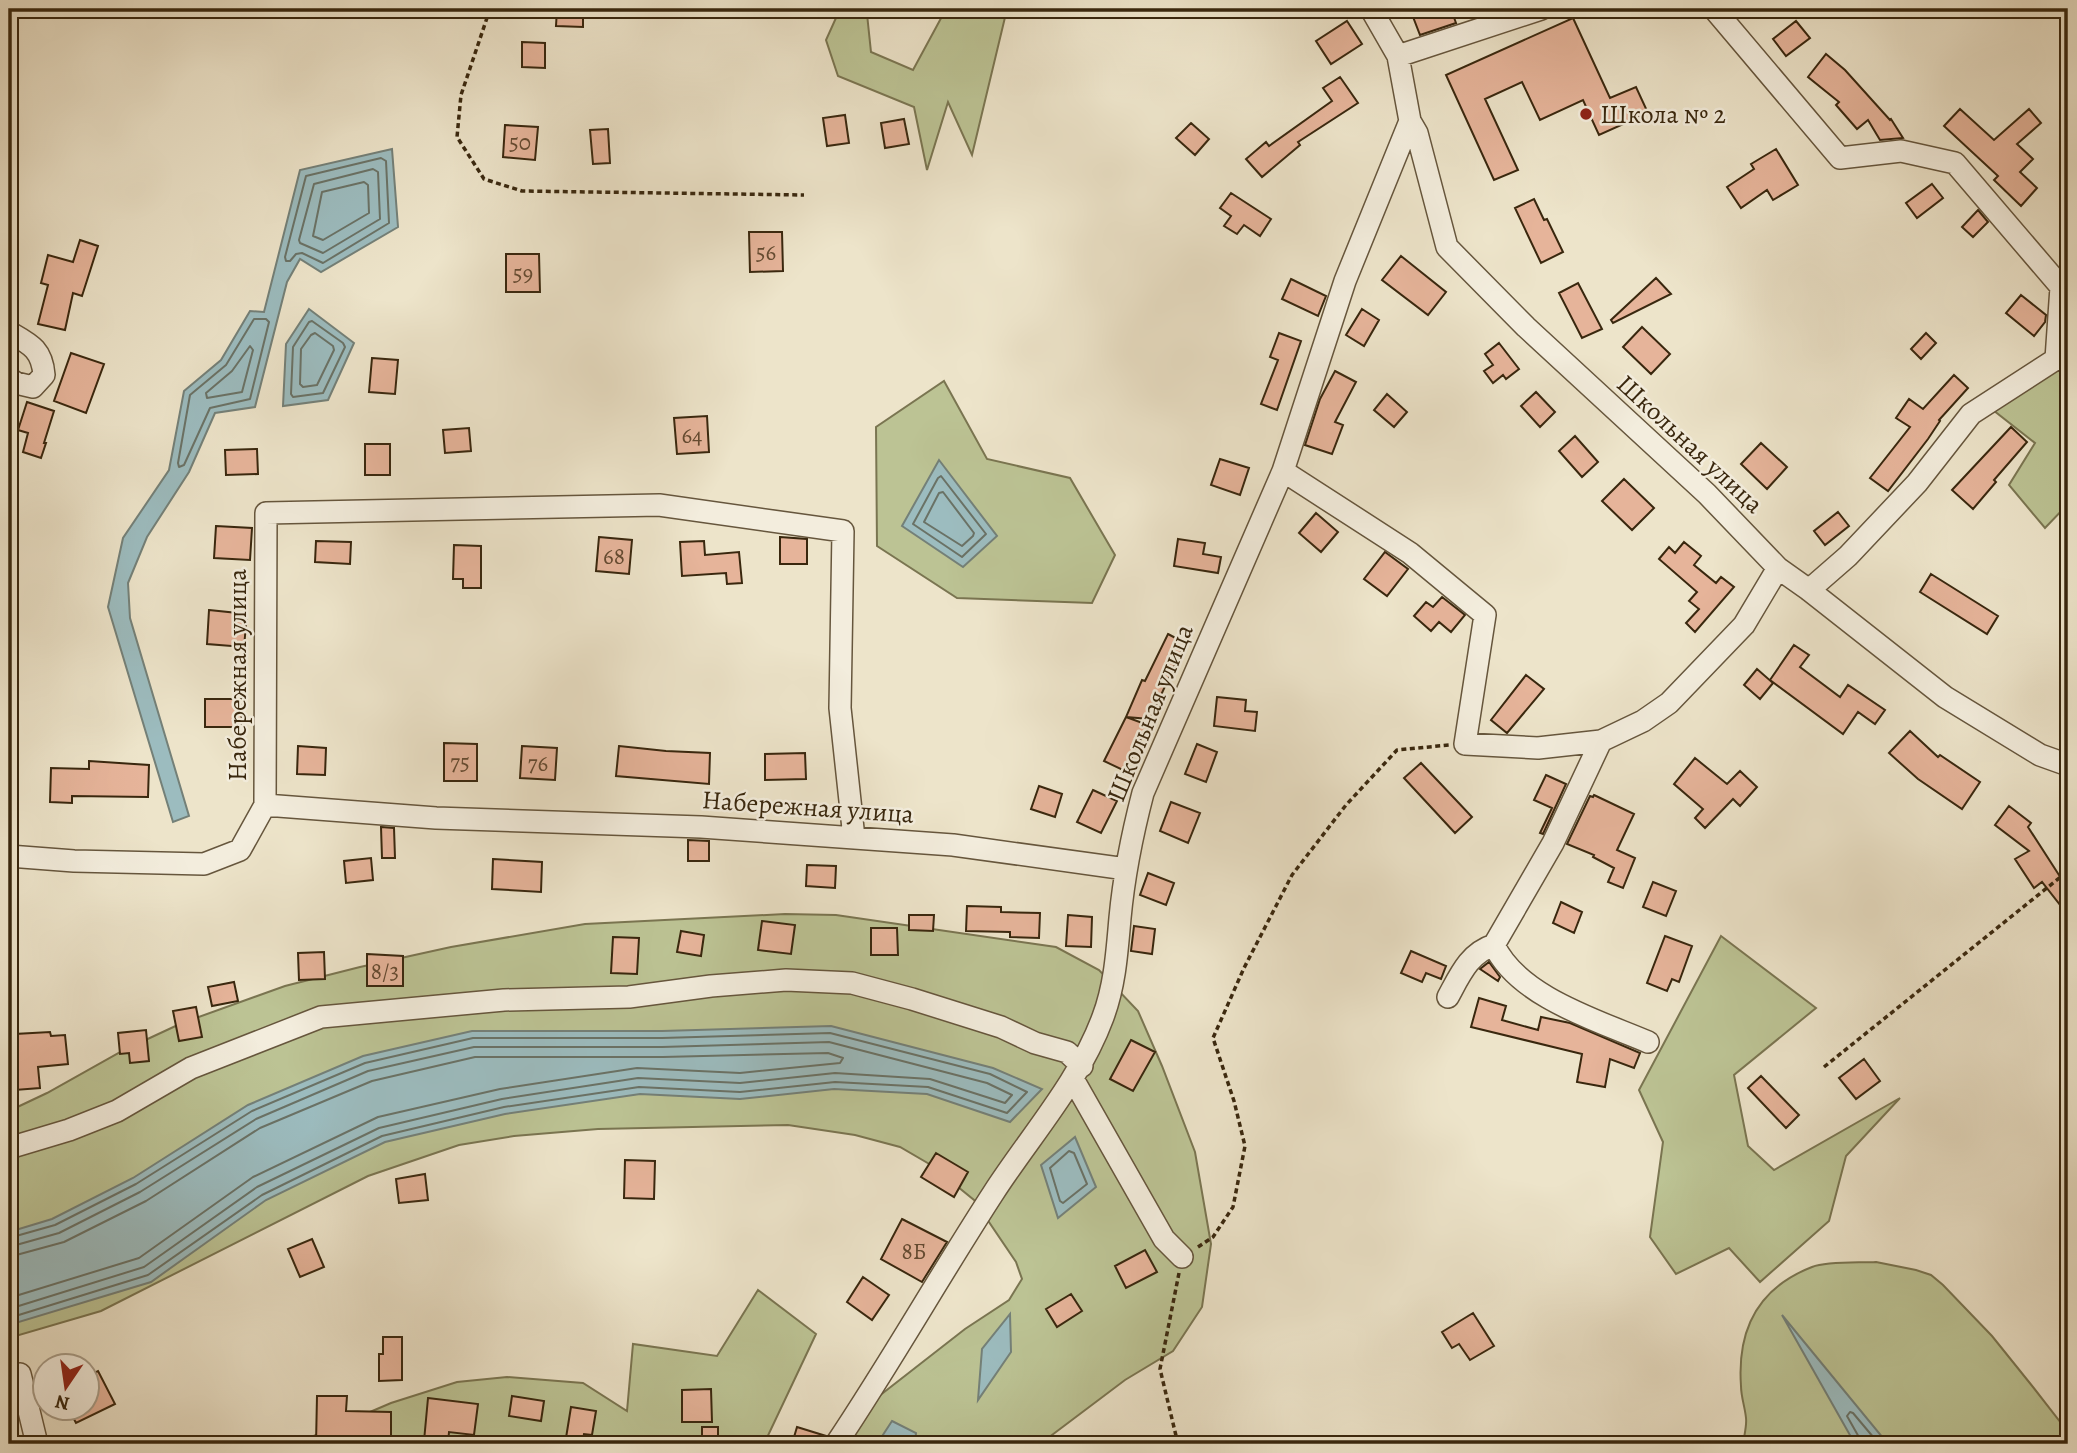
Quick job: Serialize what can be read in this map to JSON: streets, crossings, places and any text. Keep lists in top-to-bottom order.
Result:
{
  "streets": {
    "street": ["Школьная улица", "Набережная улица"]
  },
  "crossings": [
    ["Школьная улица", "Набережная улица"]
  ],
  "places": ["Школа № 2"],
  "house_numbers": [
    "50",
    "56",
    "59",
    "64",
    "68",
    "75",
    "76",
    "8/3",
    "8Б"
  ],
  "north": "bottom"
}
